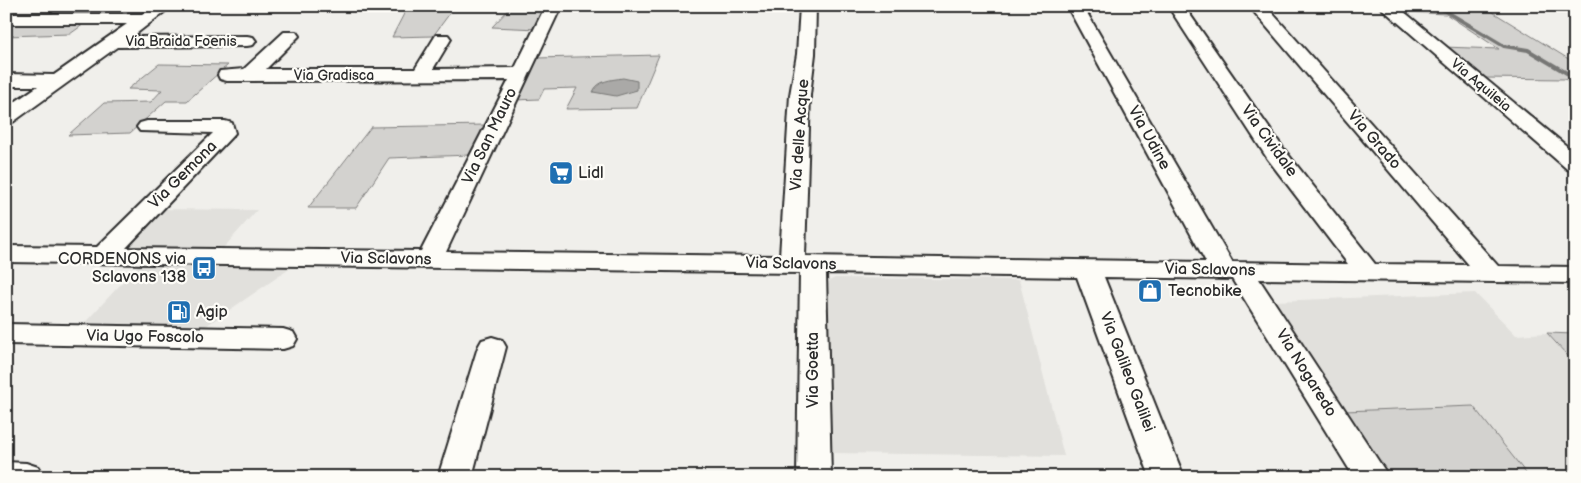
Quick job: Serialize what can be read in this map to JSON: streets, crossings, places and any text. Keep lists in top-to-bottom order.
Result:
{
  "streets": {
    "street": [
      "Via Braida Foenis",
      "Via Gradisca",
      "Via Aquileia",
      "Via delle Acque",
      "Via San Mauro",
      "Via Udine",
      "Via Grado",
      "Via Cividale",
      "Via Gemona",
      "Via Sclavons",
      "Via Ugo Foscolo",
      "Via Goetta",
      "Via Galileo Galilei",
      "Via Nogaredo"
    ]
  },
  "crossings": [
    ["Via Gradisca", "Via San Mauro"],
    ["Via delle Acque", "Via Sclavons"],
    ["Via delle Acque", "Via Goetta"],
    ["Via San Mauro", "Via Sclavons"],
    ["Via Udine", "Via Sclavons"],
    ["Via Udine", "Via Nogaredo"],
    ["Via Grado", "Via Sclavons"],
    ["Via Cividale", "Via Sclavons"],
    ["Via Gemona", "Via Sclavons"],
    ["Via Sclavons", "Via Goetta"],
    ["Via Sclavons", "Via Galileo Galilei"],
    ["Via Sclavons", "Via Nogaredo"]
  ],
  "places": {
    "supermarket": ["Lidl"],
    "bus stop": ["CORDENONS via Sclavons 138"],
    "shop": ["Tecnobike"],
    "fuel station": ["Agip"]
  }
}
